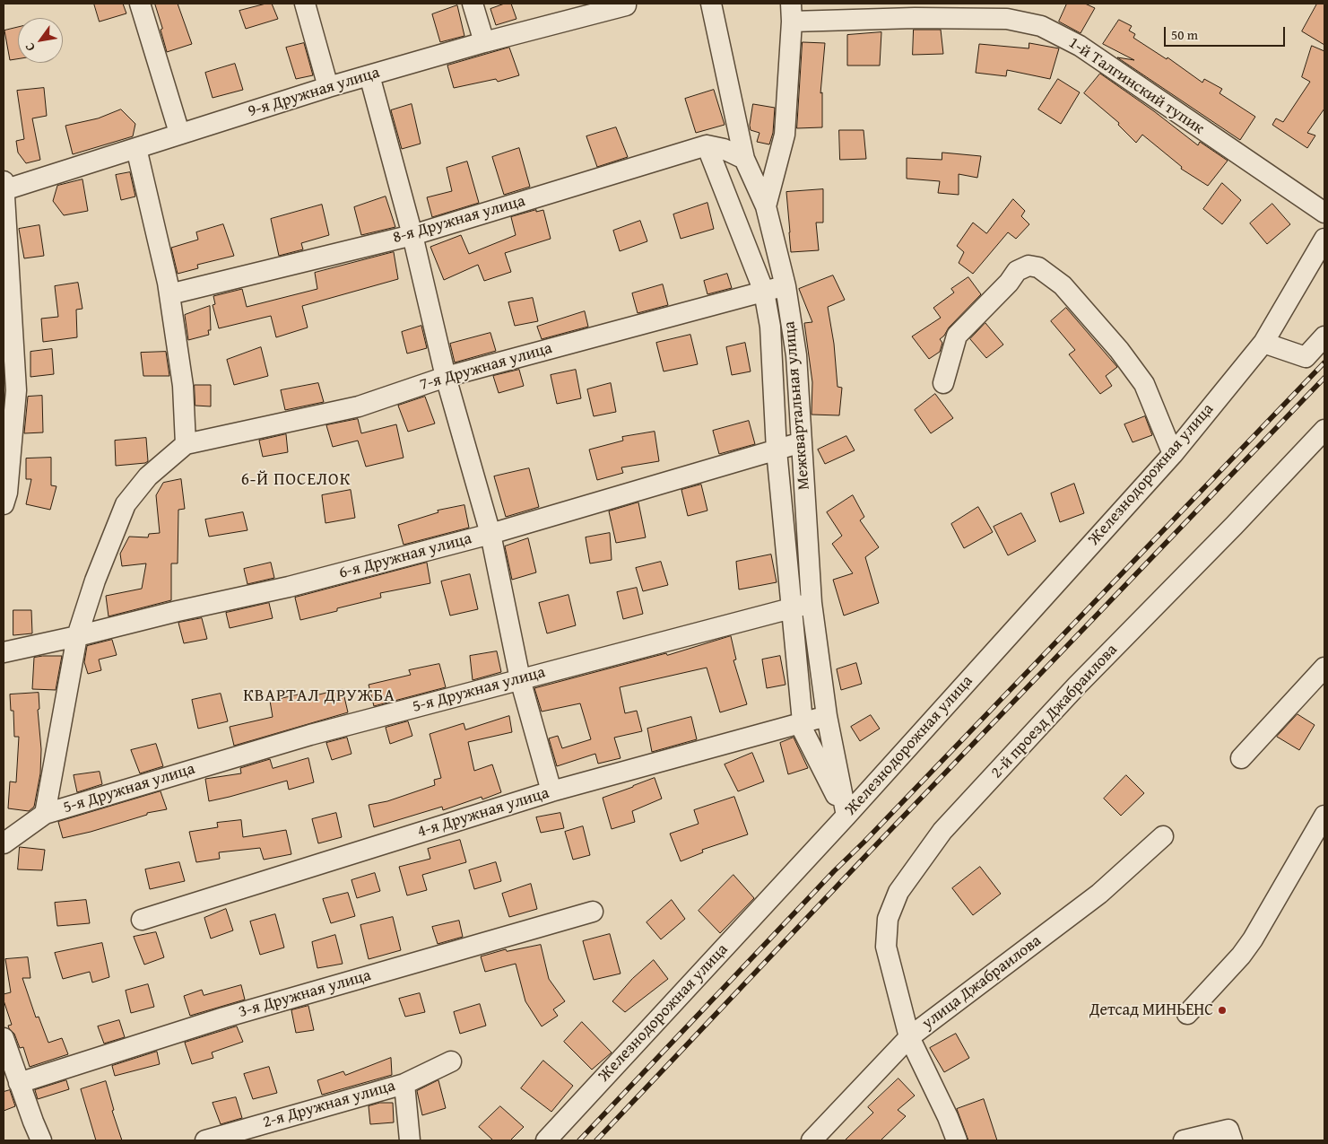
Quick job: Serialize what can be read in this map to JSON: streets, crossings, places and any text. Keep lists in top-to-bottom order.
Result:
{
  "streets": {
    "street": [
      "1-й Талгинский тупик",
      "9-я Дружная улица",
      "8-я Дружная улица",
      "7-я Дружная улица",
      "Межквартальная улица",
      "Железнодорожная улица",
      "6-я Дружная улица",
      "5-я Дружная улица",
      "2-й проезд Джабраилова",
      "4-я Дружная улица",
      "улица Джабраилова",
      "3-я Дружная улица",
      "2-я Дружная улица"
    ]
  },
  "crossings": [
    ["7-я Дружная улица", "Межквартальная улица"],
    ["Межквартальная улица", "Железнодорожная улица"],
    ["Межквартальная улица", "6-я Дружная улица"],
    ["Межквартальная улица", "5-я Дружная улица"],
    ["Межквартальная улица", "4-я Дружная улица"],
    ["2-й проезд Джабраилова", "улица Джабраилова"]
  ],
  "districts": ["6-Й ПОСЕЛОК", "КВАРТАЛ ДРУЖБА"],
  "places": ["Детсад МИНЬЕНС"],
  "scale_bar": "50 m",
  "north": "bottom left"
}
